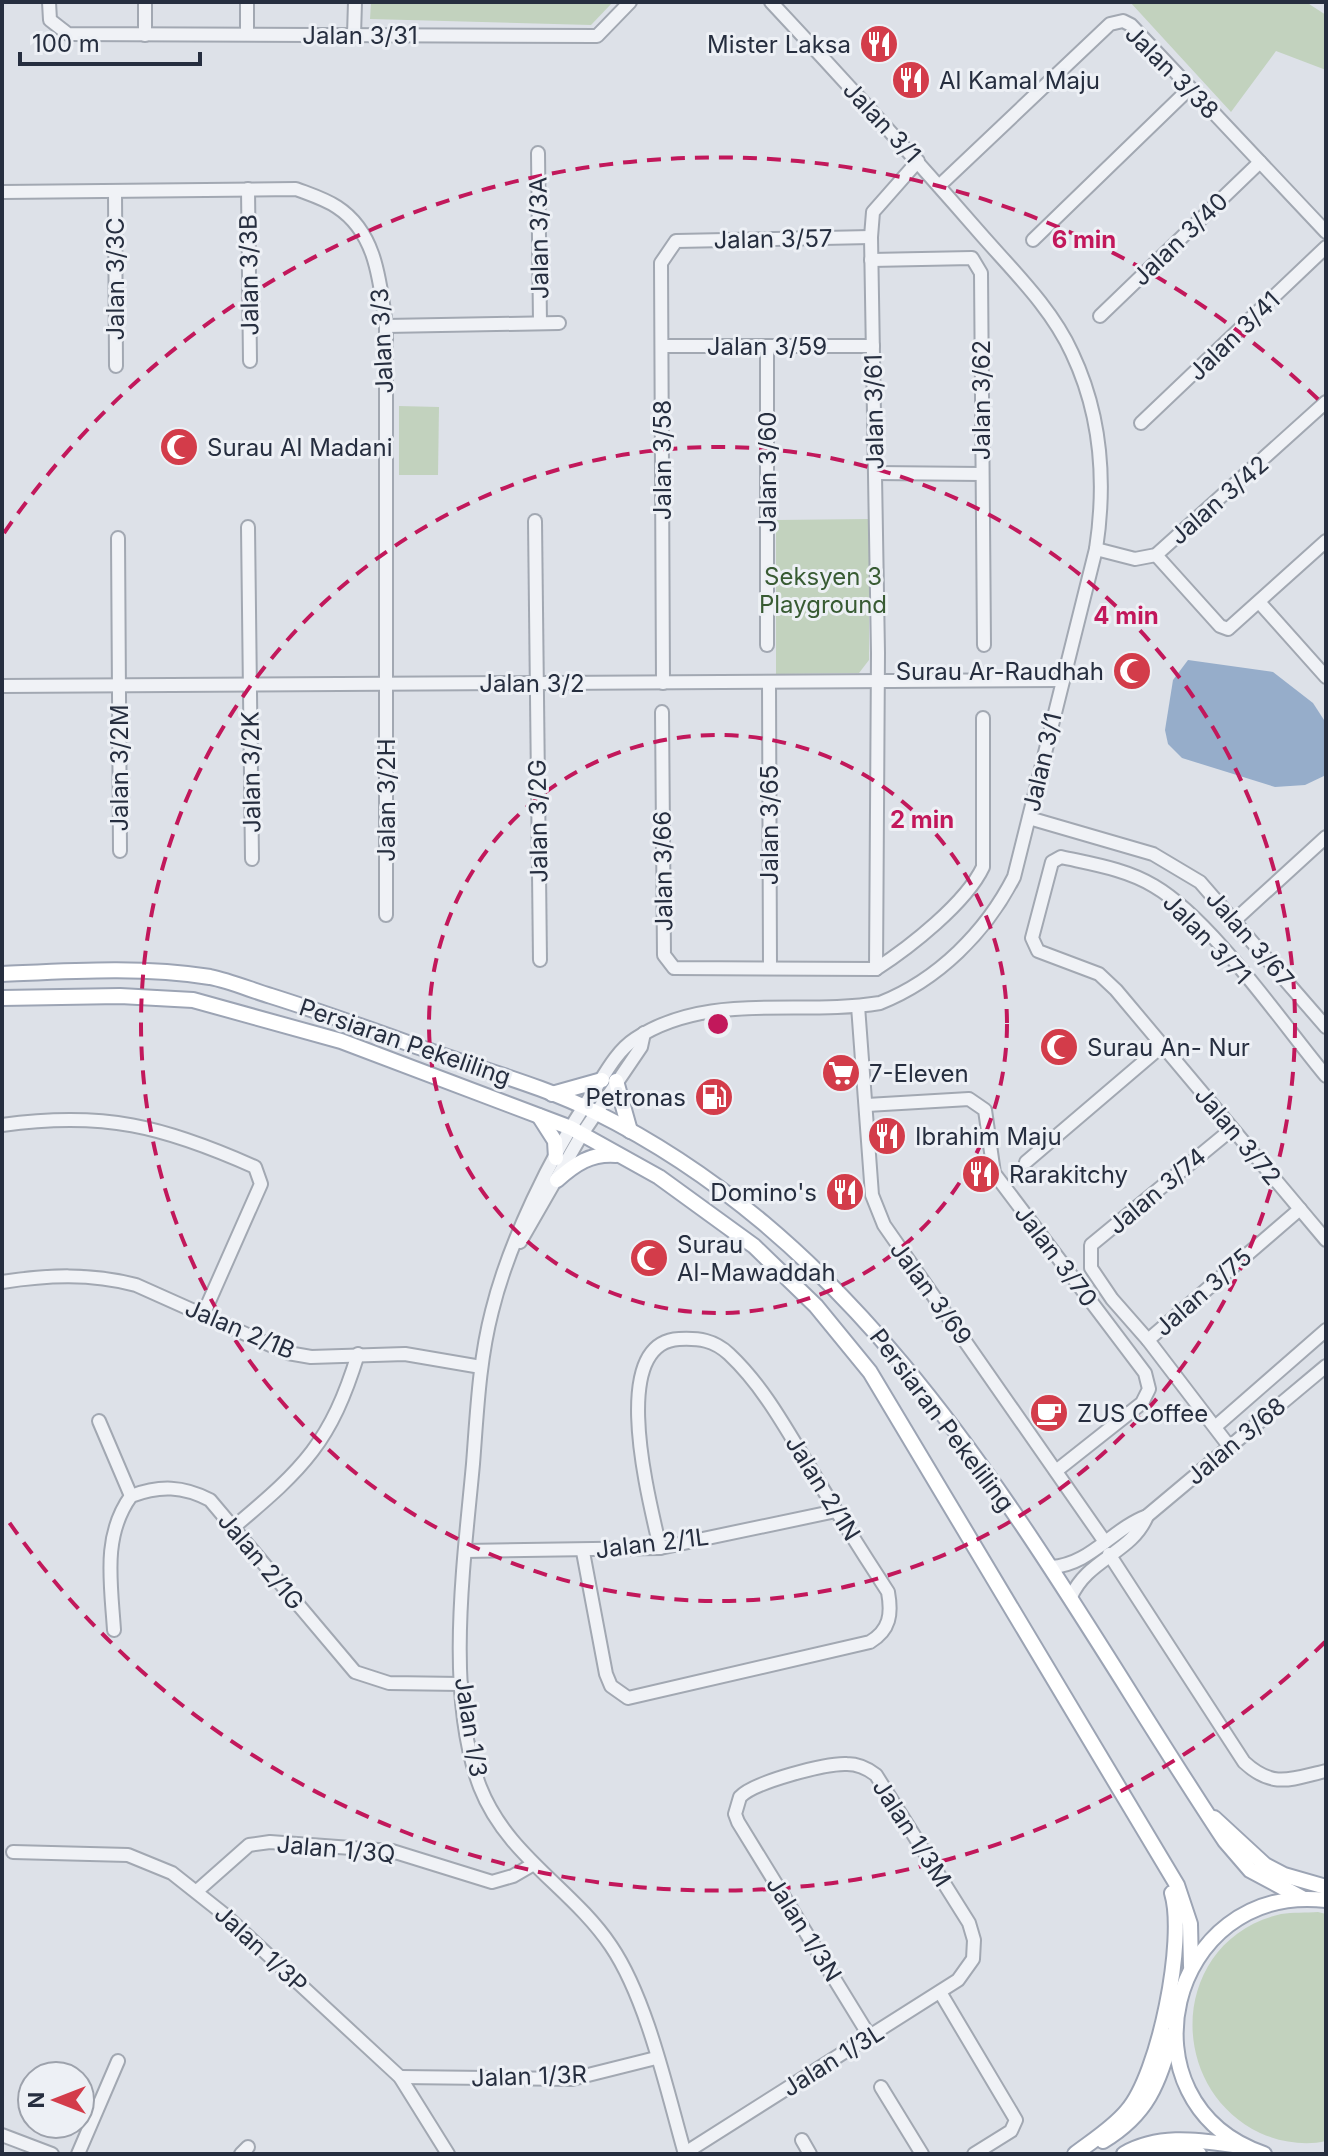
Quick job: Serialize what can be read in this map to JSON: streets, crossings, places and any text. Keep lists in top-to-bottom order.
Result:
{
  "streets": {
    "main road": ["Persiaran Pekeliling"],
    "street": [
      "Jalan 3/31",
      "Jalan 3/38",
      "Jalan 3/1",
      "Jalan 3/3A",
      "Jalan 3/57",
      "Jalan 3/40",
      "Jalan 3/3B",
      "Jalan 3/3C",
      "Jalan 3/41",
      "Jalan 3/3",
      "Jalan 3/59",
      "Jalan 3/62",
      "Jalan 3/61",
      "Jalan 3/58",
      "Jalan 3/60",
      "Jalan 3/42",
      "Jalan 3/2",
      "Jalan 3/2M",
      "Jalan 3/2K",
      "Jalan 3/2H",
      "Jalan 3/2G",
      "Jalan 3/65",
      "Jalan 3/66",
      "Jalan 3/71",
      "Jalan 3/67",
      "Jalan 3/72",
      "Jalan 3/74",
      "Jalan 3/70",
      "Jalan 3/75",
      "Jalan 3/69",
      "Jalan 2/1B",
      "Jalan 3/68",
      "Jalan 2/1N",
      "Jalan 2/1L",
      "Jalan 2/1G",
      "Jalan 1/3",
      "Jalan 1/3M",
      "Jalan 1/3Q",
      "Jalan 1/3N",
      "Jalan 1/3P",
      "Jalan 1/3L",
      "Jalan 1/3R"
    ]
  },
  "crossings": [
    ["Jalan 3/38", "Jalan 3/1"],
    ["Jalan 3/38", "Jalan 3/40"],
    ["Jalan 3/1", "Jalan 3/61"],
    ["Jalan 3/1", "Jalan 3/42"],
    ["Jalan 3/1", "Jalan 3/2"],
    ["Jalan 3/1", "Jalan 3/67"],
    ["Jalan 3/1", "Persiaran Pekeliling"],
    ["Jalan 3/1", "Jalan 3/69"],
    ["Jalan 3/1", "Jalan 1/3"],
    ["Jalan 3/3A", "Jalan 3/3"],
    ["Jalan 3/57", "Jalan 3/61"],
    ["Jalan 3/57", "Jalan 3/58"],
    ["Jalan 3/3B", "Jalan 3/3"],
    ["Jalan 3/3C", "Jalan 3/3"],
    ["Jalan 3/3", "Jalan 3/2"],
    ["Jalan 3/3", "Jalan 3/2H"],
    ["Jalan 3/59", "Jalan 3/61"],
    ["Jalan 3/59", "Jalan 3/58"],
    ["Jalan 3/59", "Jalan 3/60"],
    ["Jalan 3/62", "Jalan 3/61"],
    ["Jalan 3/61", "Jalan 3/2"],
    ["Jalan 3/61", "Jalan 3/66"],
    ["Jalan 3/58", "Jalan 3/2"],
    ["Jalan 3/2", "Jalan 3/2M"],
    ["Jalan 3/2", "Jalan 3/2K"],
    ["Jalan 3/2", "Jalan 3/2H"],
    ["Jalan 3/2", "Jalan 3/2G"],
    ["Jalan 3/2", "Jalan 3/65"],
    ["Jalan 3/65", "Jalan 3/66"],
    ["Jalan 3/71", "Jalan 3/72"],
    ["Persiaran Pekeliling", "Jalan 3/68"],
    ["Persiaran Pekeliling", "Jalan 1/3"],
    ["Jalan 3/72", "Jalan 3/74"],
    ["Jalan 3/72", "Jalan 3/75"],
    ["Jalan 3/74", "Jalan 3/75"],
    ["Jalan 3/70", "Jalan 3/69"],
    ["Jalan 3/69", "Jalan 3/68"],
    ["Jalan 2/1B", "Jalan 1/3"],
    ["Jalan 2/1N", "Jalan 2/1L"],
    ["Jalan 2/1L", "Jalan 1/3"],
    ["Jalan 2/1G", "Jalan 1/3"],
    ["Jalan 1/3", "Jalan 1/3Q"],
    ["Jalan 1/3", "Jalan 1/3L"],
    ["Jalan 1/3", "Jalan 1/3R"],
    ["Jalan 1/3M", "Jalan 1/3N"],
    ["Jalan 1/3M", "Jalan 1/3L"],
    ["Jalan 1/3Q", "Jalan 1/3P"],
    ["Jalan 1/3N", "Jalan 1/3L"],
    ["Jalan 1/3P", "Jalan 1/3R"]
  ],
  "parks": ["Seksyen 3 Playground"],
  "places": {
    "restaurant": [
      "Mister Laksa",
      "Al Kamal Maju",
      "Ibrahim Maju",
      "Rarakitchy",
      "Domino's"
    ],
    "mosque": [
      "Surau Al Madani",
      "Surau Ar-Raudhah",
      "Surau An- Nur",
      "Surau Al-Mawaddah"
    ],
    "supermarket": ["7-Eleven"],
    "fuel station": ["Petronas"],
    "cafe": ["ZUS Coffee"]
  },
  "scale_bar": "100 m",
  "north": "left",
  "rings": ["6 min", "4 min", "2 min"]
}
